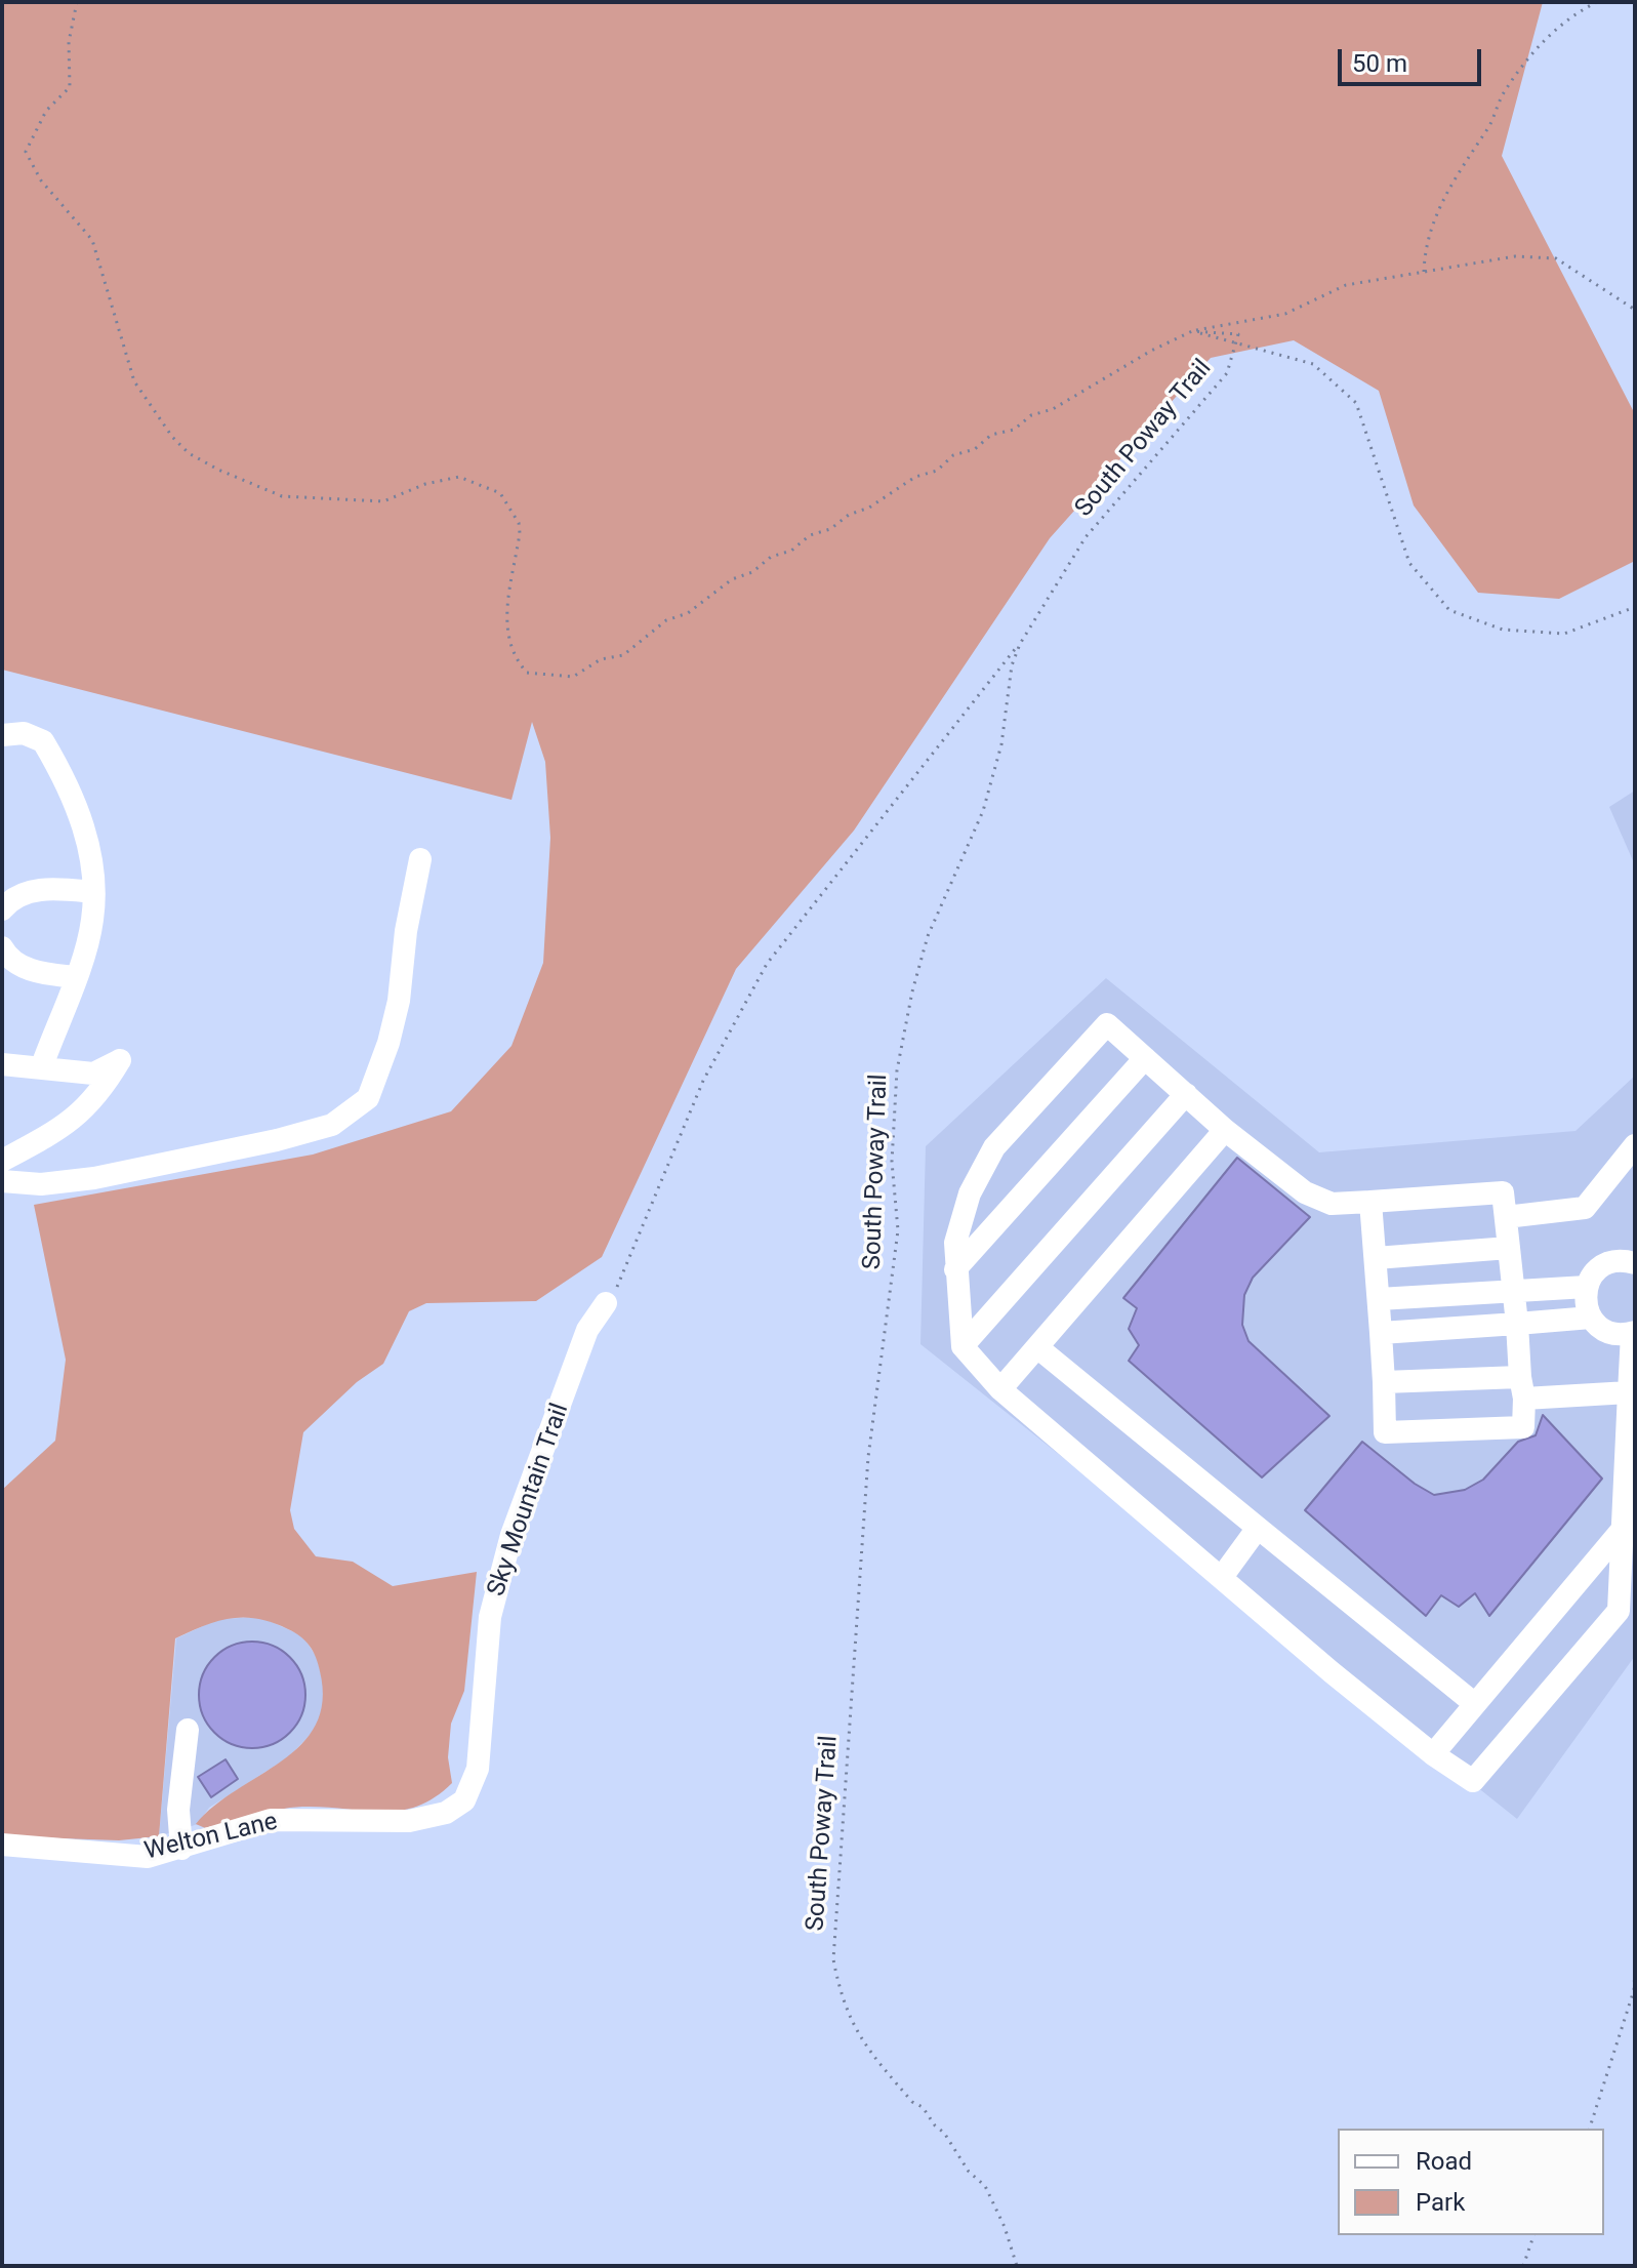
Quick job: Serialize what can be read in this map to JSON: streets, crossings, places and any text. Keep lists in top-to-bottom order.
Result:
{
  "streets": {
    "street": ["Sky Mountain Trail", "Welton Lane"],
    "path": ["South Poway Trail"]
  },
  "crossings": [
    ["Sky Mountain Trail", "Welton Lane"]
  ],
  "legend": ["Road", "Park"],
  "scale_bar": "50 m"
}
